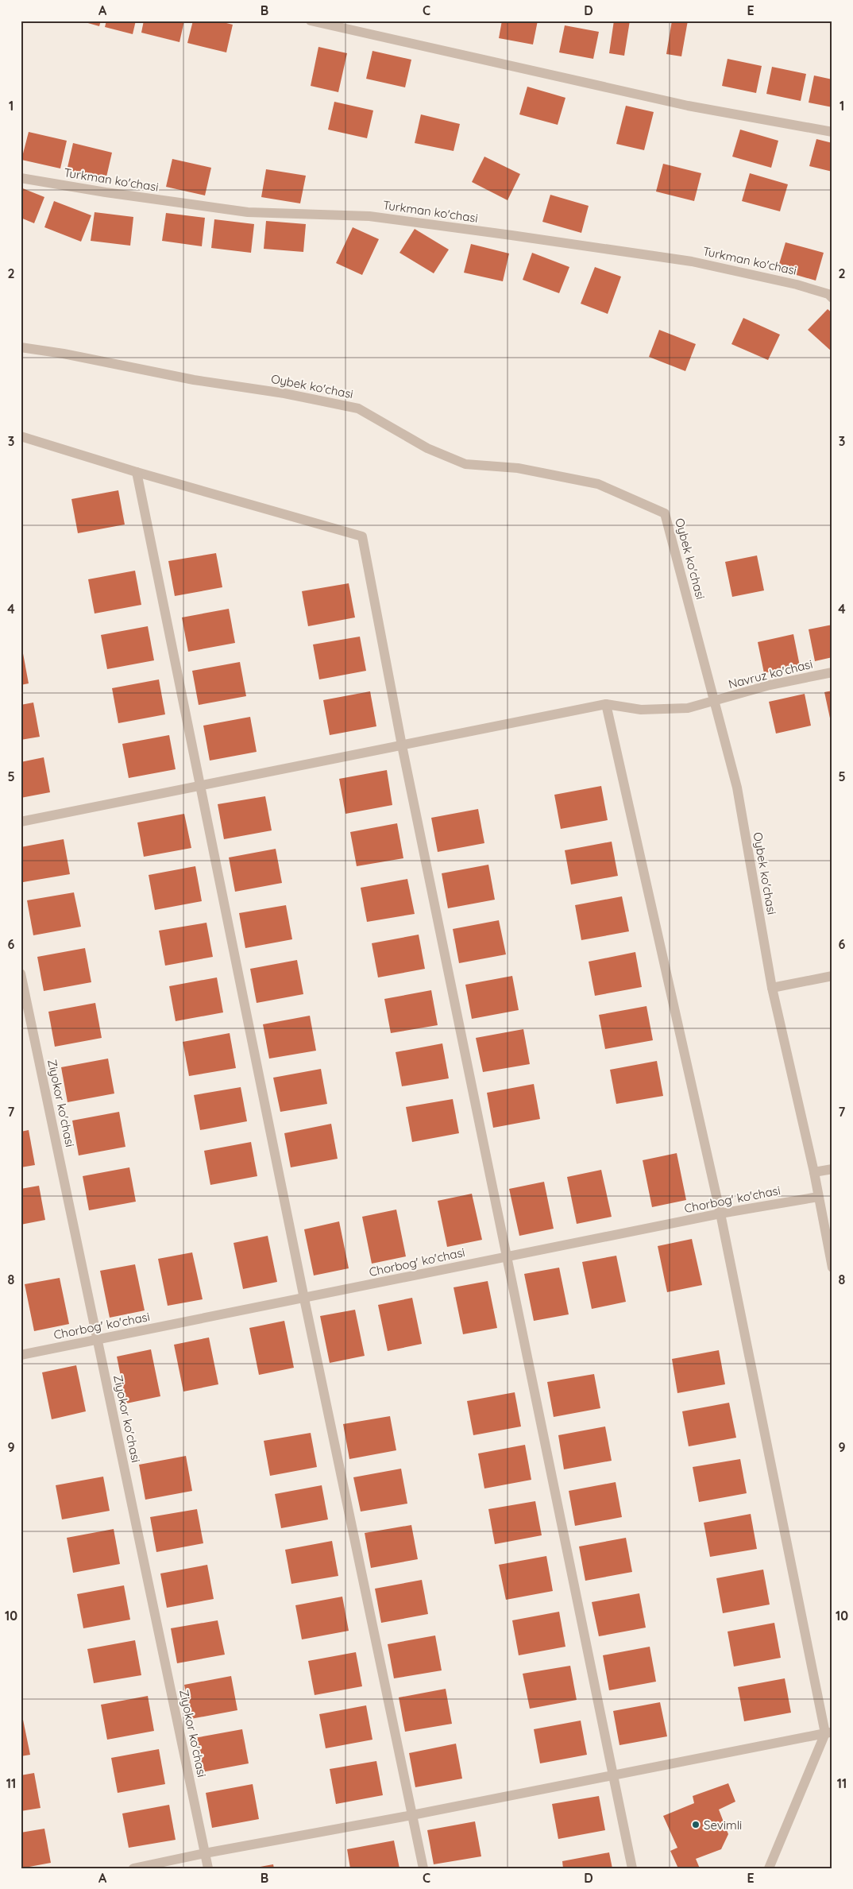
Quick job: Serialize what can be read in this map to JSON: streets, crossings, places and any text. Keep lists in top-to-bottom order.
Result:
{
  "streets": {
    "street": [
      "Turkman ko'chasi",
      "Oybek ko'chasi",
      "Navruz ko'chasi",
      "Ziyokor ko'chasi",
      "Chorbog' ko'chasi"
    ]
  },
  "crossings": [
    ["Oybek ko'chasi", "Navruz ko'chasi"],
    ["Oybek ko'chasi", "Chorbog' ko'chasi"],
    ["Ziyokor ko'chasi", "Chorbog' ko'chasi"]
  ],
  "places": ["Sevimli"],
  "grid": {
    "columns": [
      "A",
      "B",
      "C",
      "D",
      "E"
    ],
    "rows": [
      "1",
      "2",
      "3",
      "4",
      "5",
      "6",
      "7",
      "8",
      "9",
      "10",
      "11"
    ]
  }
}
